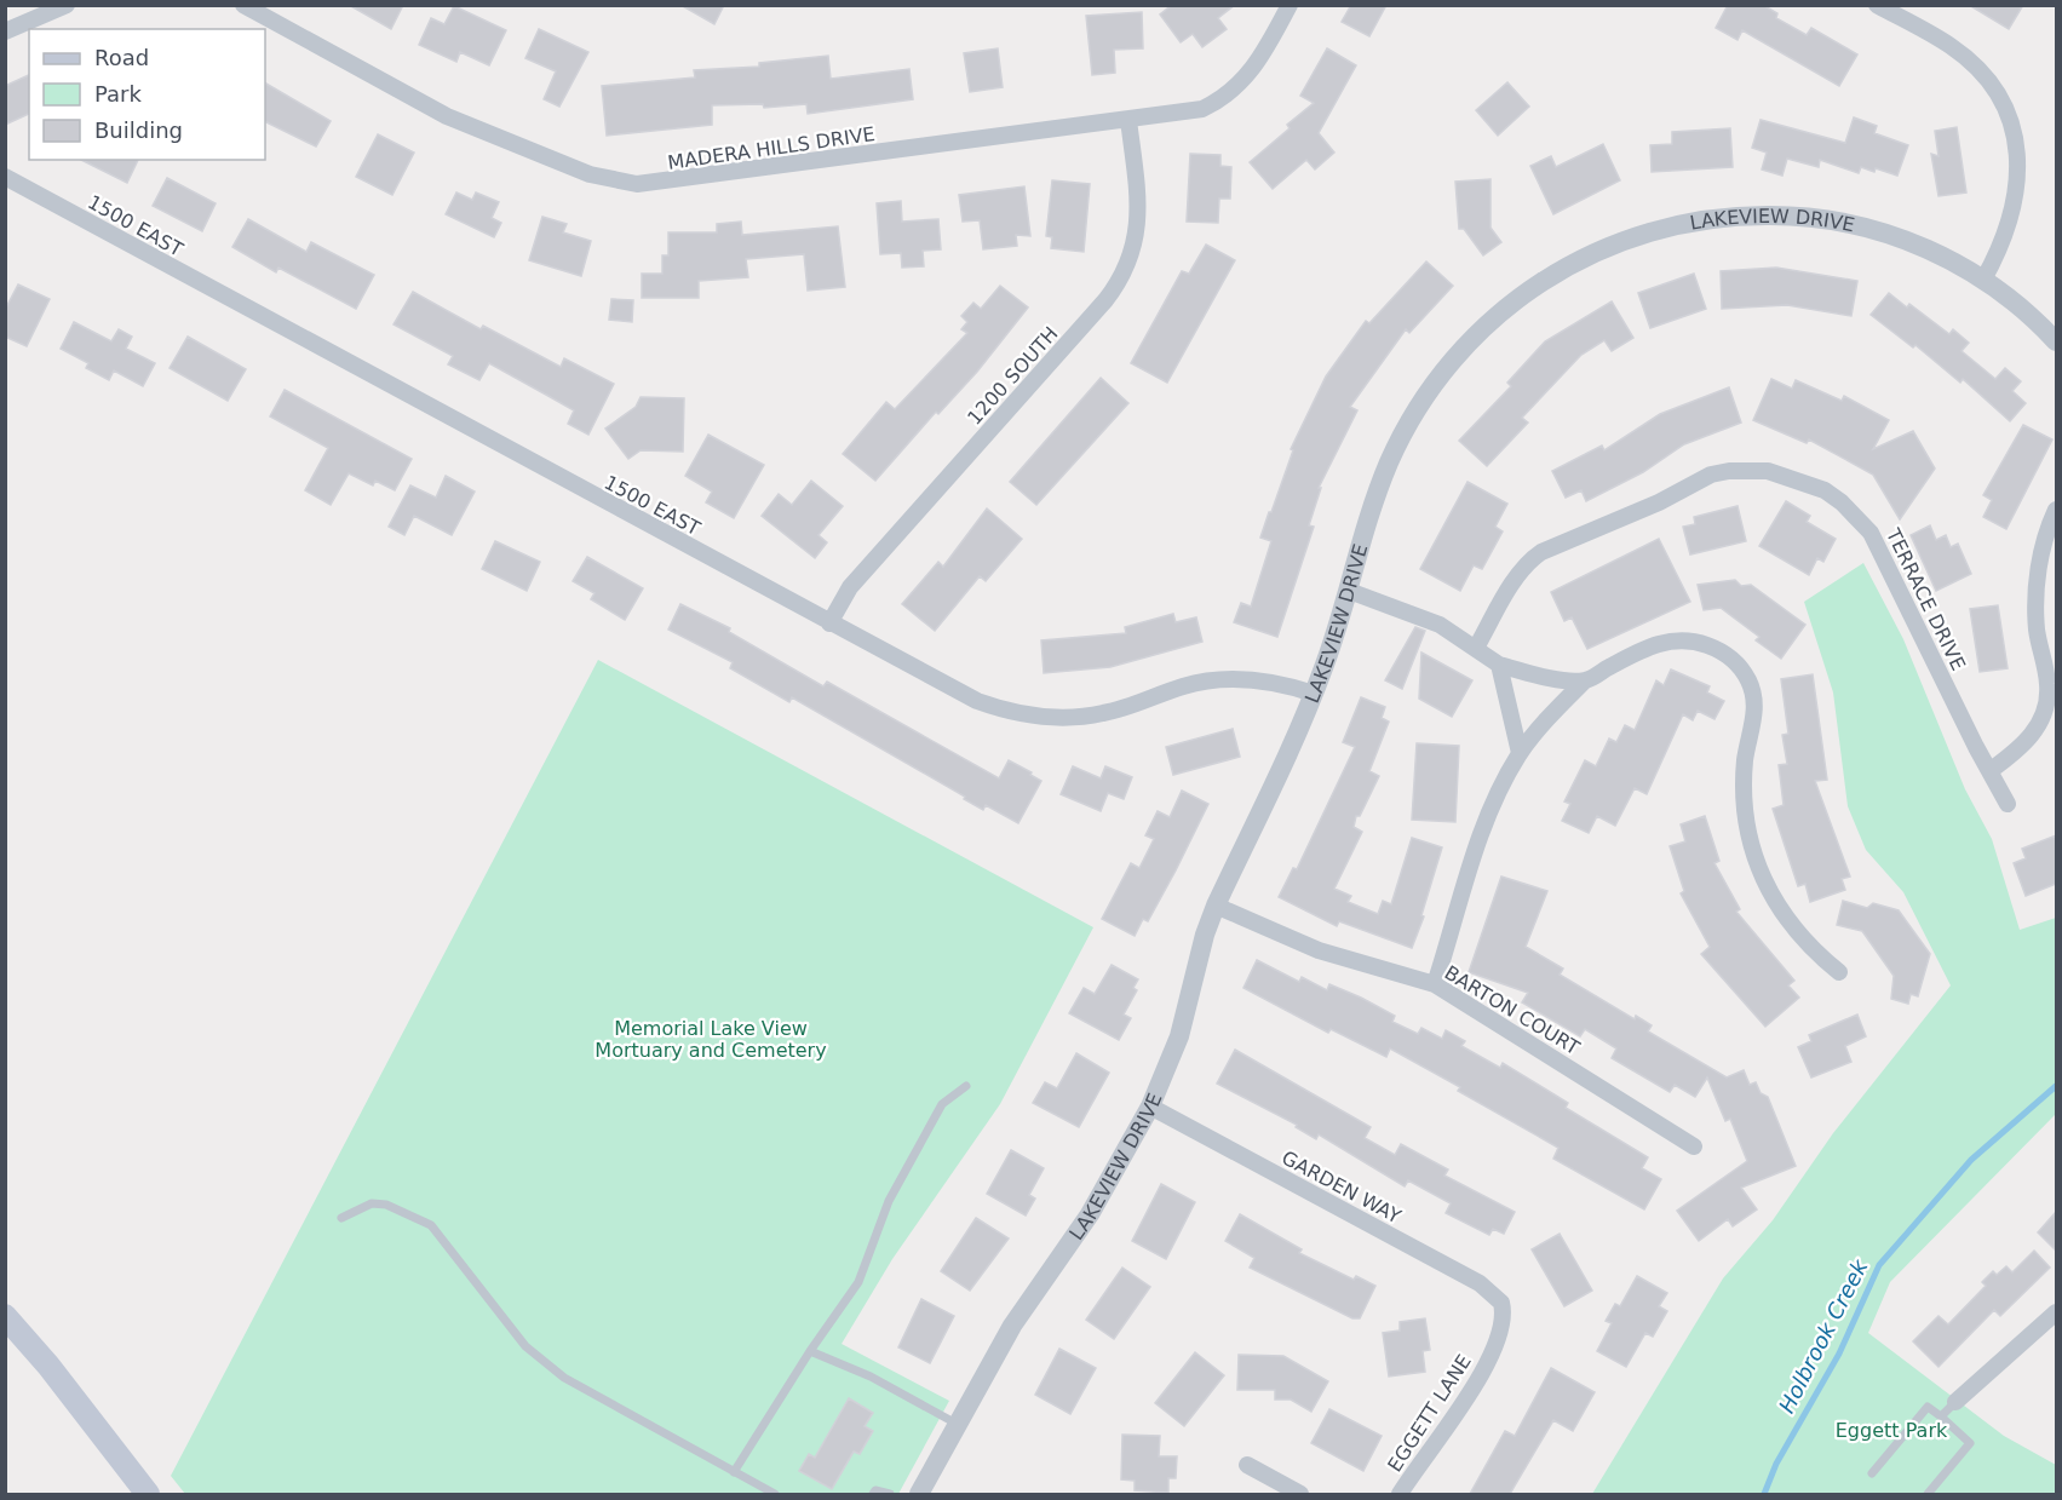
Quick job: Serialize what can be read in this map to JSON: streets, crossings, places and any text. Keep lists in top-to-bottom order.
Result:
{
  "streets": {
    "street": [
      "MADERA HILLS DRIVE",
      "1500 EAST",
      "LAKEVIEW DRIVE",
      "1200 SOUTH",
      "TERRACE DRIVE",
      "BARTON COURT",
      "GARDEN WAY",
      "EGGETT LANE"
    ]
  },
  "crossings": [
    ["MADERA HILLS DRIVE", "1200 SOUTH"],
    ["1500 EAST", "LAKEVIEW DRIVE"],
    ["1500 EAST", "1200 SOUTH"],
    ["LAKEVIEW DRIVE", "BARTON COURT"],
    ["LAKEVIEW DRIVE", "GARDEN WAY"],
    ["GARDEN WAY", "EGGETT LANE"]
  ],
  "water": ["Holbrook Creek"],
  "parks": ["Memorial Lake View Mortuary and Cemetery", "Eggett Park"],
  "legend": ["Road", "Park", "Building"]
}
